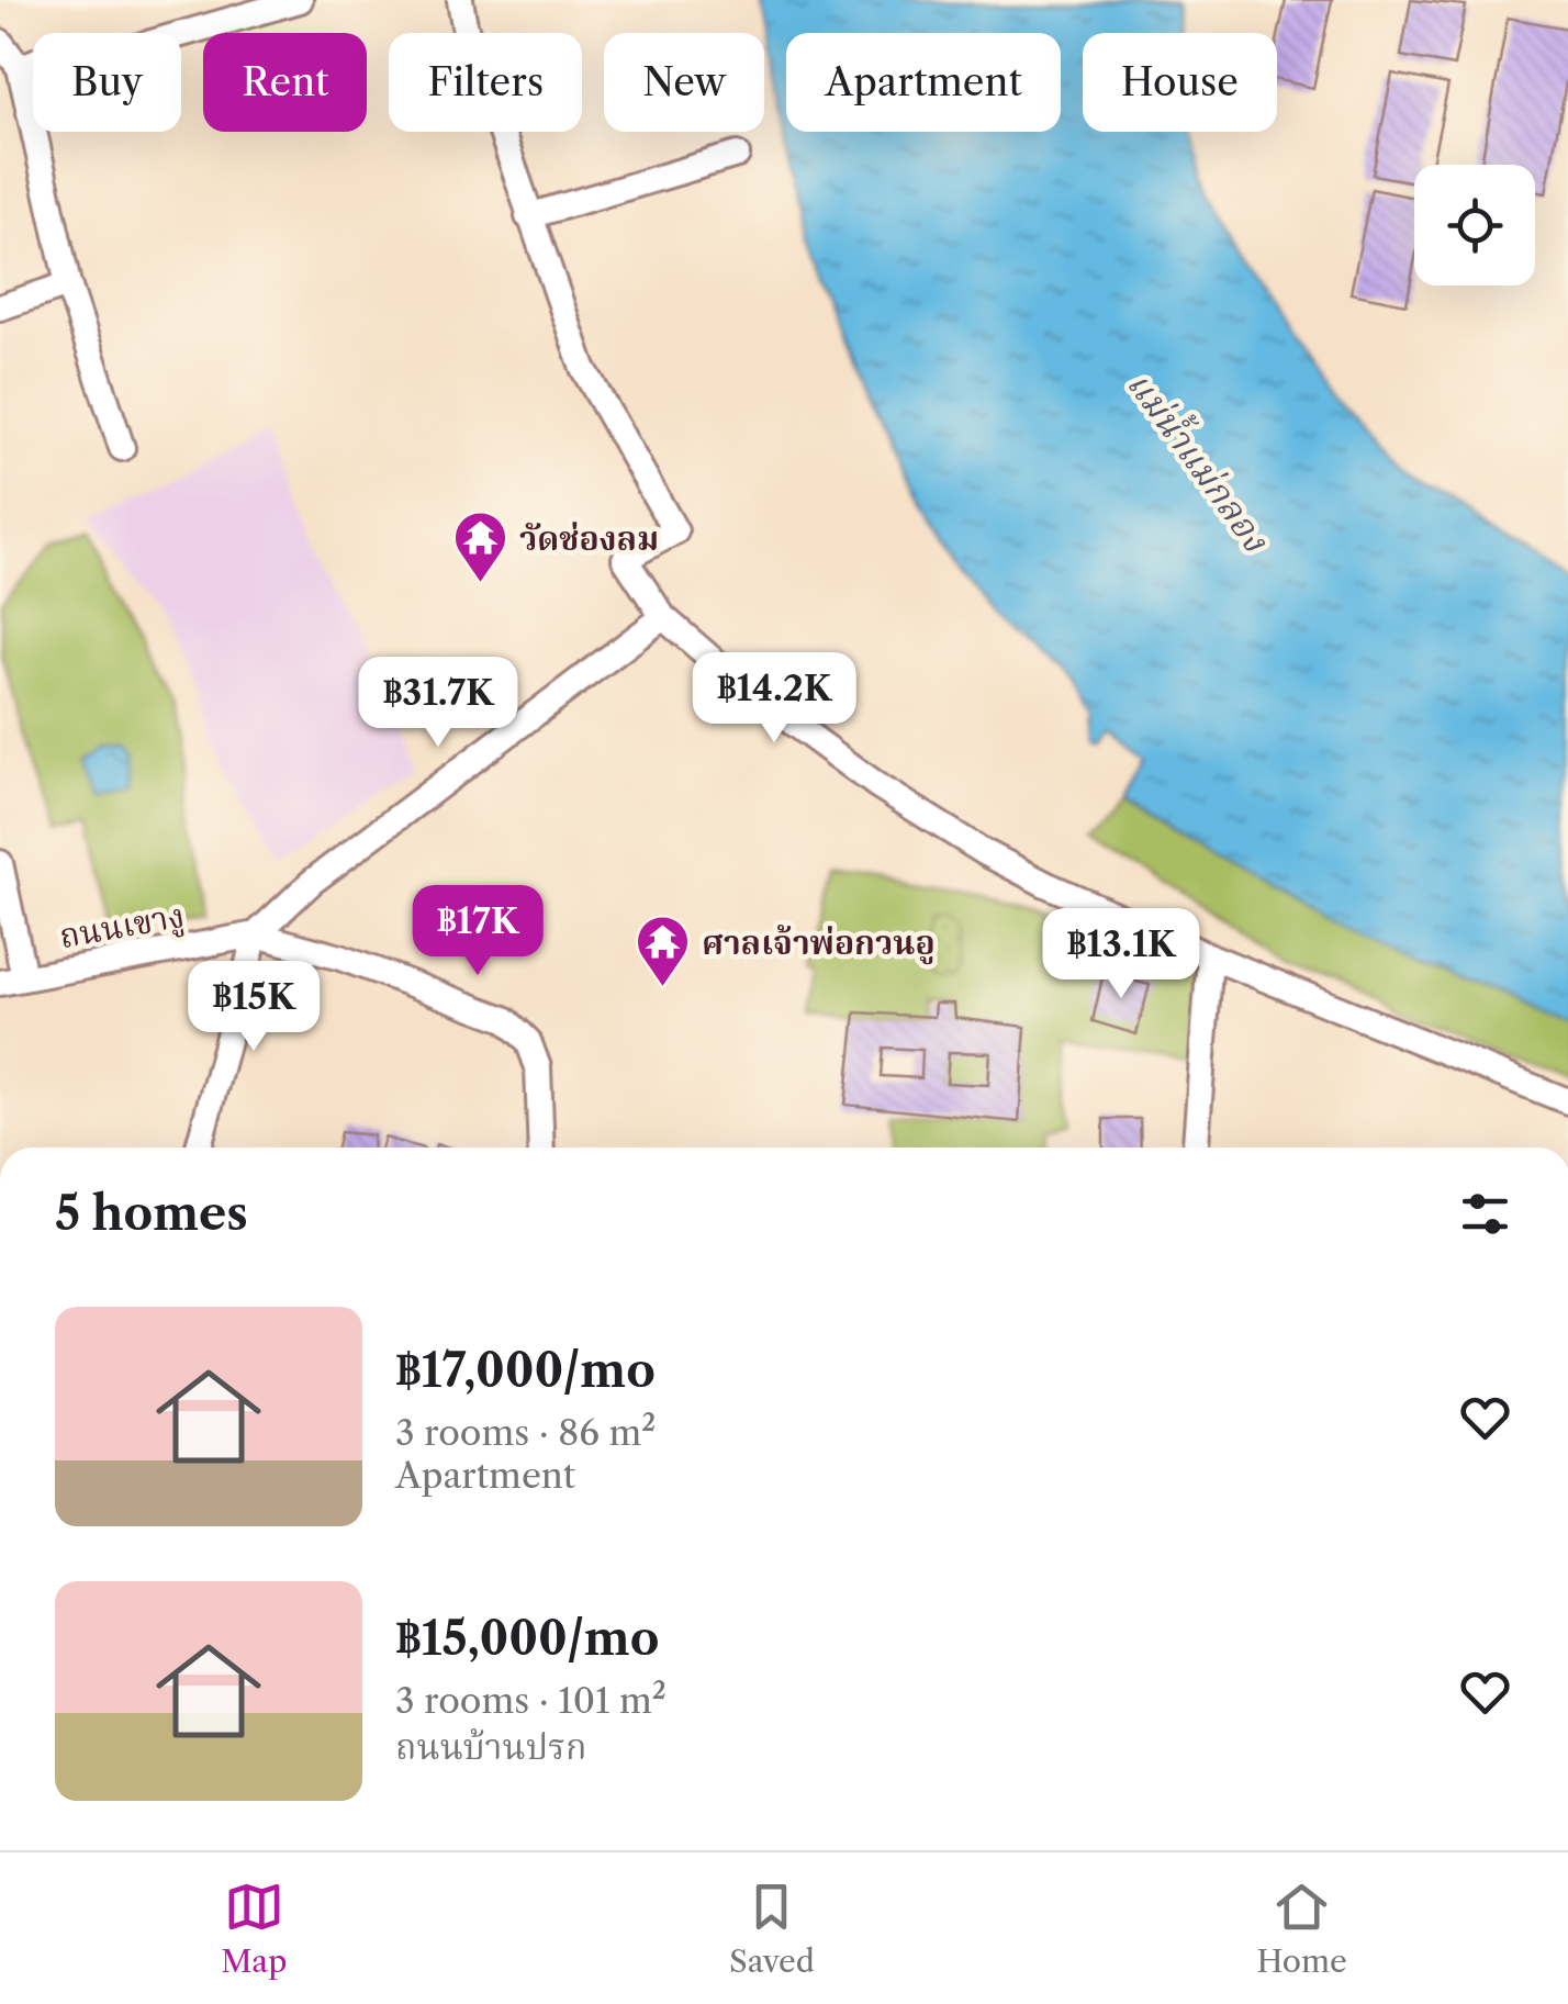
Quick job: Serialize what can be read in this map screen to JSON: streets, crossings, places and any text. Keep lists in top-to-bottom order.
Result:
{
  "streets": {
    "street": ["ถนนเขางู"]
  },
  "water": ["แม่น้ำแม่กลอง"],
  "places": {
    "temple": ["วัดช่องลม", "ศาลเจ้าพ่อกวนอู"]
  },
  "page": {
    "chip": [
      "Buy",
      "Rent",
      "Filters",
      "New",
      "Apartment",
      "House"
    ],
    "price": [
      "฿14.2K",
      "฿31.7K",
      "฿17K",
      "฿13.1K",
      "฿15K"
    ],
    "heading": "5 homes",
    "list": [
      {
        "name": "฿17,000/mo",
        "note": "3 rooms · 86 m² · Apartment"
      },
      {
        "name": "฿15,000/mo",
        "note": "3 rooms · 101 m² · ถนนบ้านปรก"
      }
    ],
    "tabs": ["Map", "Saved", "Home"]
  }
}
